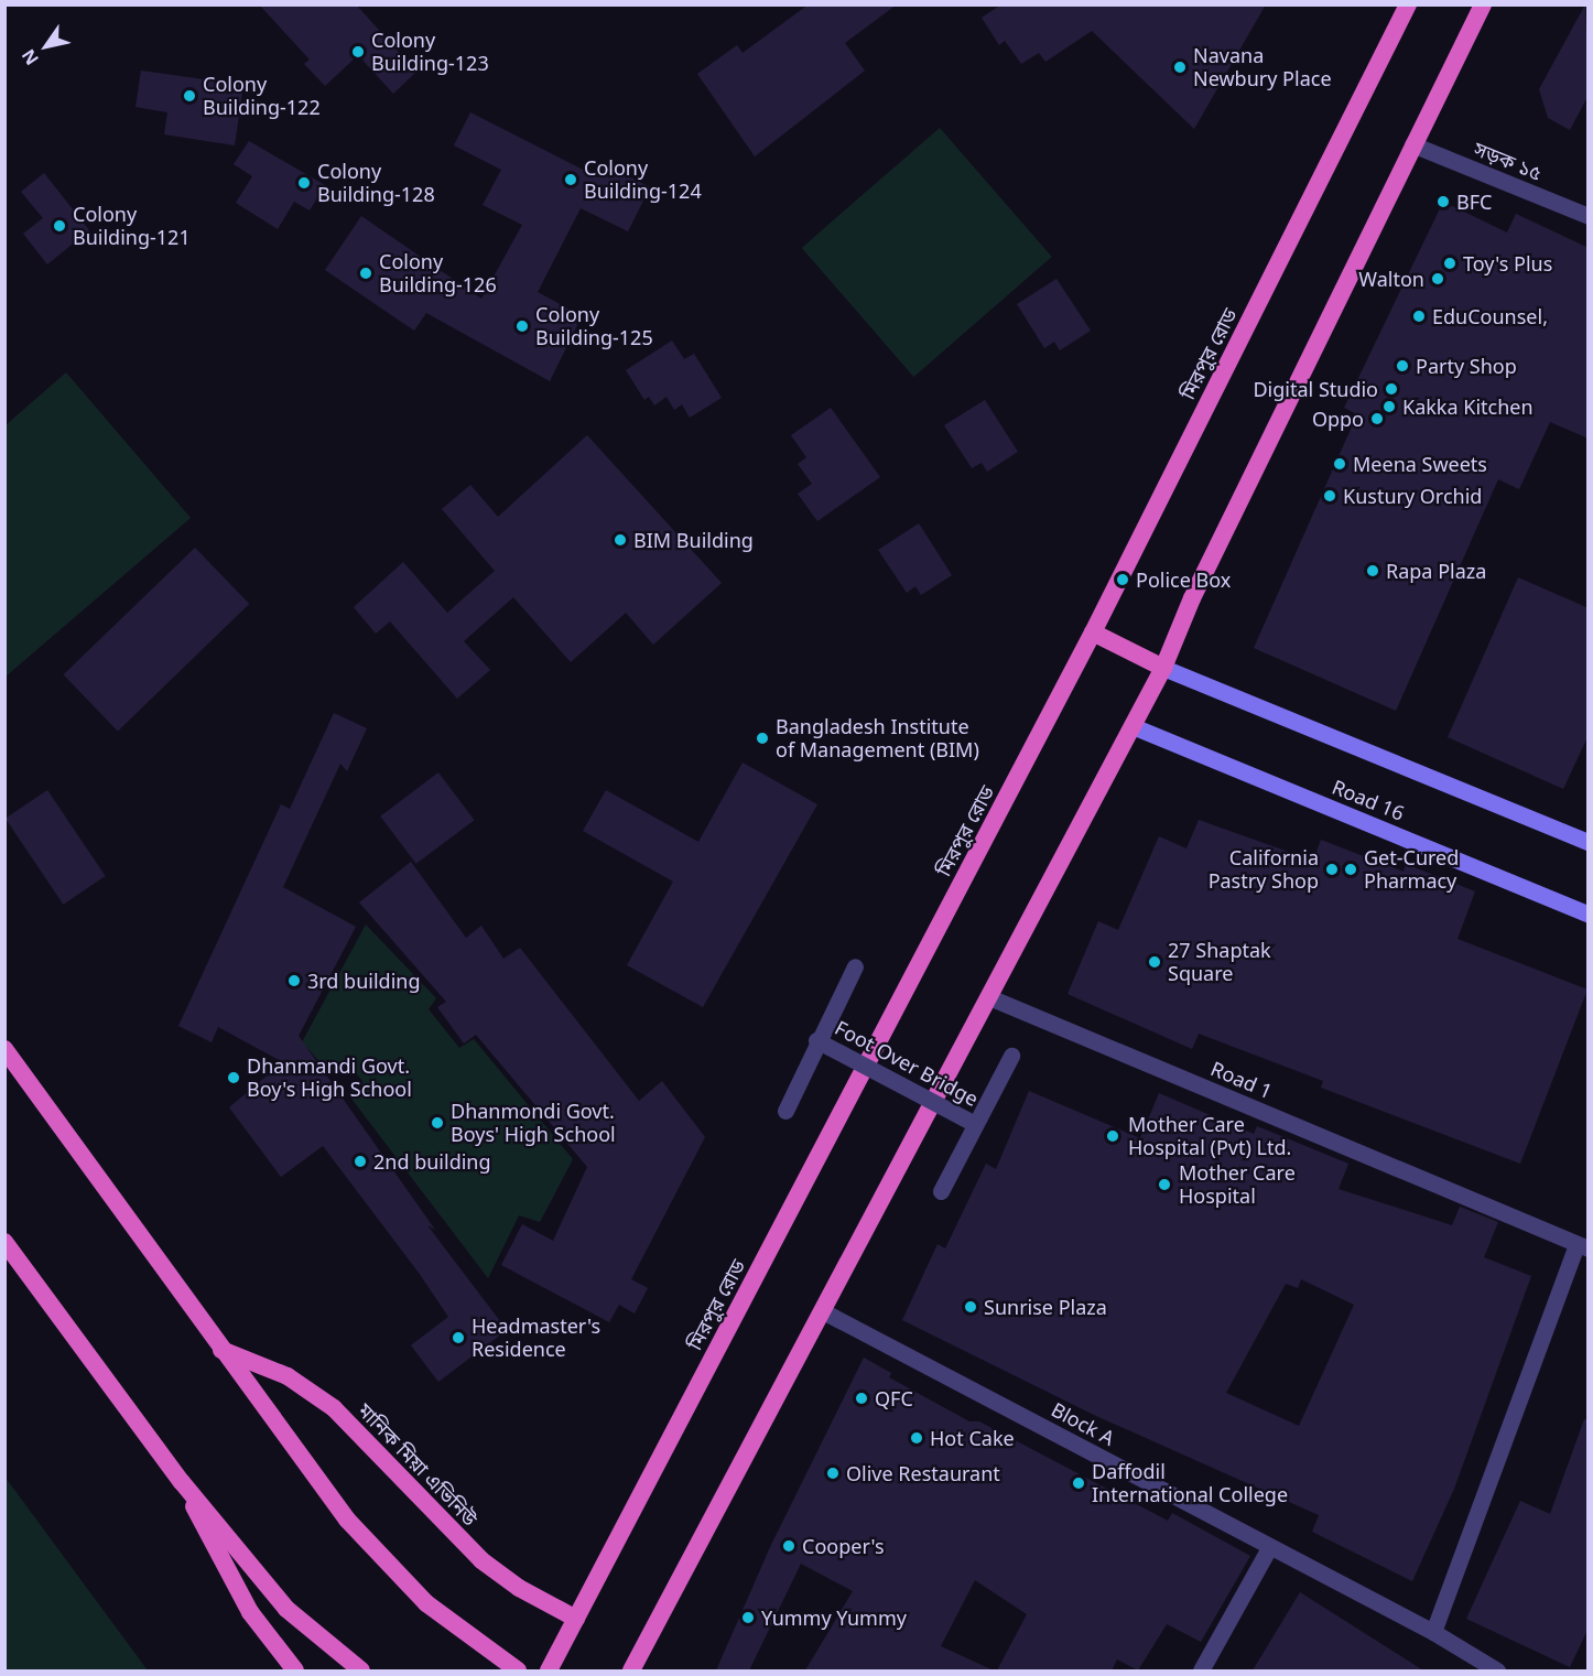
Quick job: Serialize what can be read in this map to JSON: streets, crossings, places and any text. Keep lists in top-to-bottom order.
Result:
{
  "streets": {
    "highway": ["মিরপুর রোড", "মানিক মিয়া এভিনিউ"],
    "main road": ["Road 16"],
    "street": [
      "সড়ক ১৫",
      "Foot Over Bridge",
      "Road 1",
      "Block A"
    ]
  },
  "crossings": [
    ["মিরপুর রোড", "মানিক মিয়া এভিনিউ"]
  ],
  "places": [
    "Colony Building-123",
    "Navana Newbury Place",
    "Colony Building-122",
    "Colony Building-124",
    "Colony Building-128",
    "BFC",
    "Colony Building-121",
    "Toy's Plus",
    "Colony Building-126",
    "Walton",
    "EduCounsel,",
    "Colony Building-125",
    "Party Shop",
    "Digital Studio",
    "Kakka Kitchen",
    "Oppo",
    "Meena Sweets",
    "Kustury Orchid",
    "BIM Building",
    "Rapa Plaza",
    "Police Box",
    "Bangladesh Institute of Management (BIM)",
    "California Pastry Shop",
    "Get-Cured Pharmacy",
    "27 Shaptak Square",
    "3rd building",
    "Dhanmandi Govt. Boy's High School",
    "Dhanmondi Govt. Boys' High School",
    "Mother Care Hospital (Pvt) Ltd.",
    "2nd building",
    "Mother Care Hospital",
    "Sunrise Plaza",
    "Headmaster's Residence",
    "QFC",
    "Hot Cake",
    "Olive Restaurant",
    "Daffodil International College",
    "Cooper's",
    "Yummy Yummy"
  ],
  "north": "bottom left"
}
